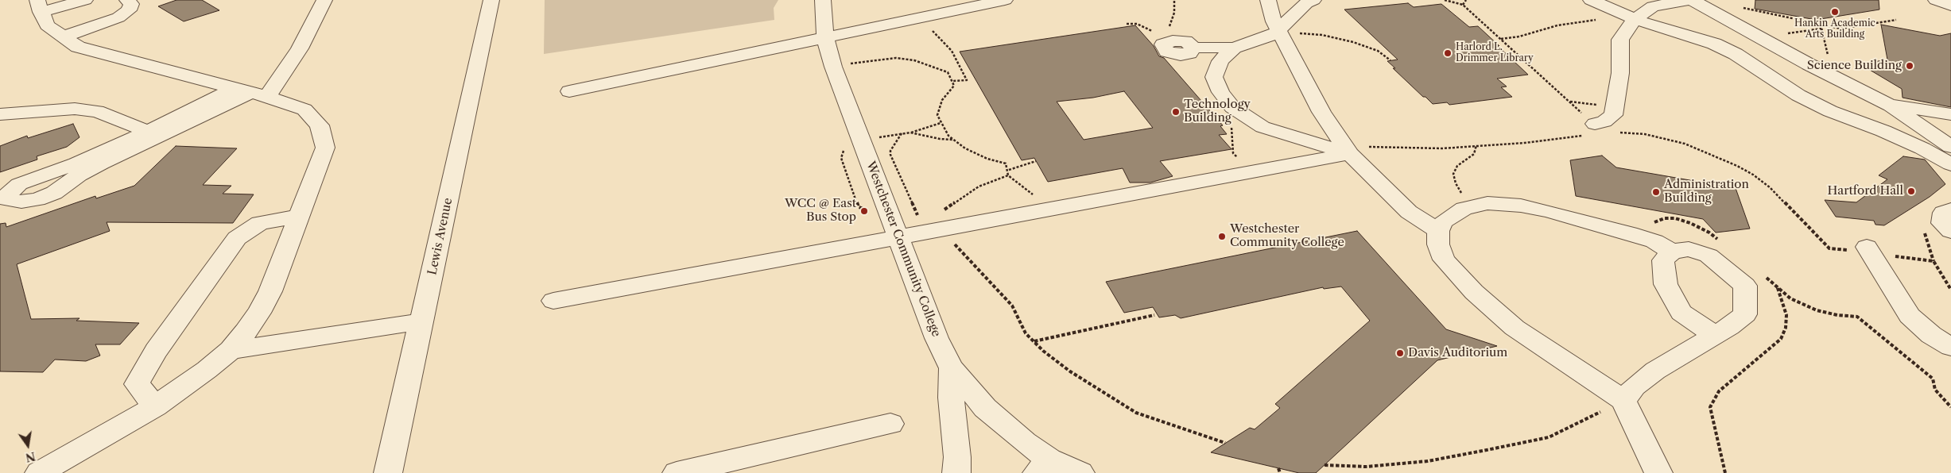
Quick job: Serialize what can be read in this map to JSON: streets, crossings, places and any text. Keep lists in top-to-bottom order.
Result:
{
  "streets": {
    "street": ["Lewis Avenue", "Westchester Community College"]
  },
  "places": [
    "Hankin Academic Arts Building",
    "Harlord L. Drimmer Library",
    "Science Building",
    "Technology Building",
    "Hartford Hall",
    "Administration Building",
    "WCC @ East Bus Stop",
    "Westchester Community College",
    "Davis Auditorium"
  ],
  "north": "bottom"
}
